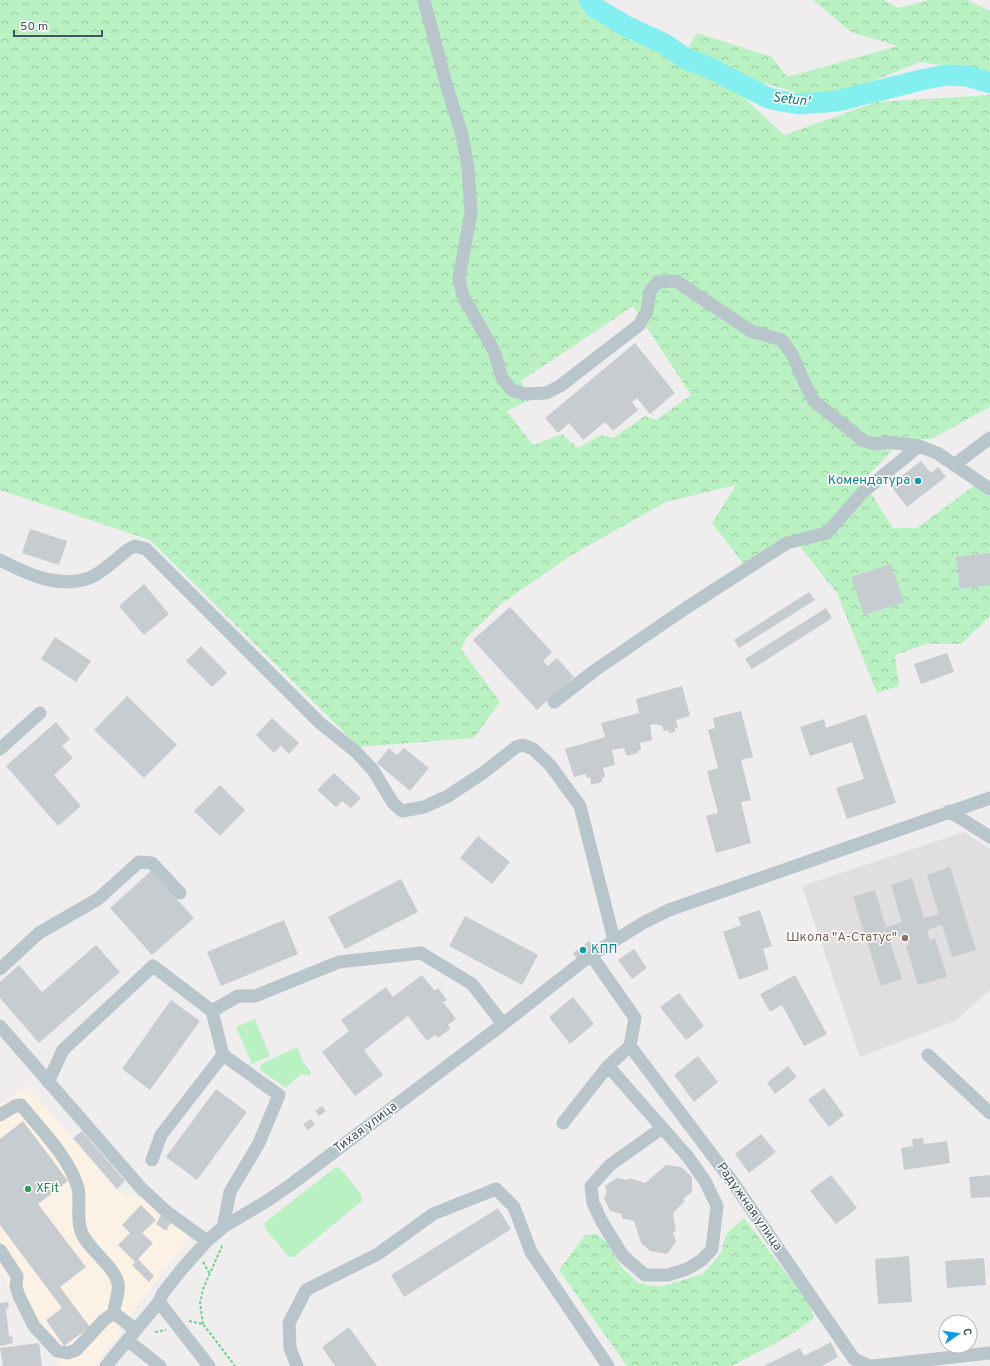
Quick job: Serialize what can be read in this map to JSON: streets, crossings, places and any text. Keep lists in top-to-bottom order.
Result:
{
  "streets": {
    "street": ["Тихая улица", "Радужная улица"]
  },
  "water": ["Setun'"],
  "places": [
    "Комендатура",
    "Школа \"А-Статус\"",
    "КПП",
    "XFit"
  ],
  "scale_bar": "50 m",
  "north": "right"
}
